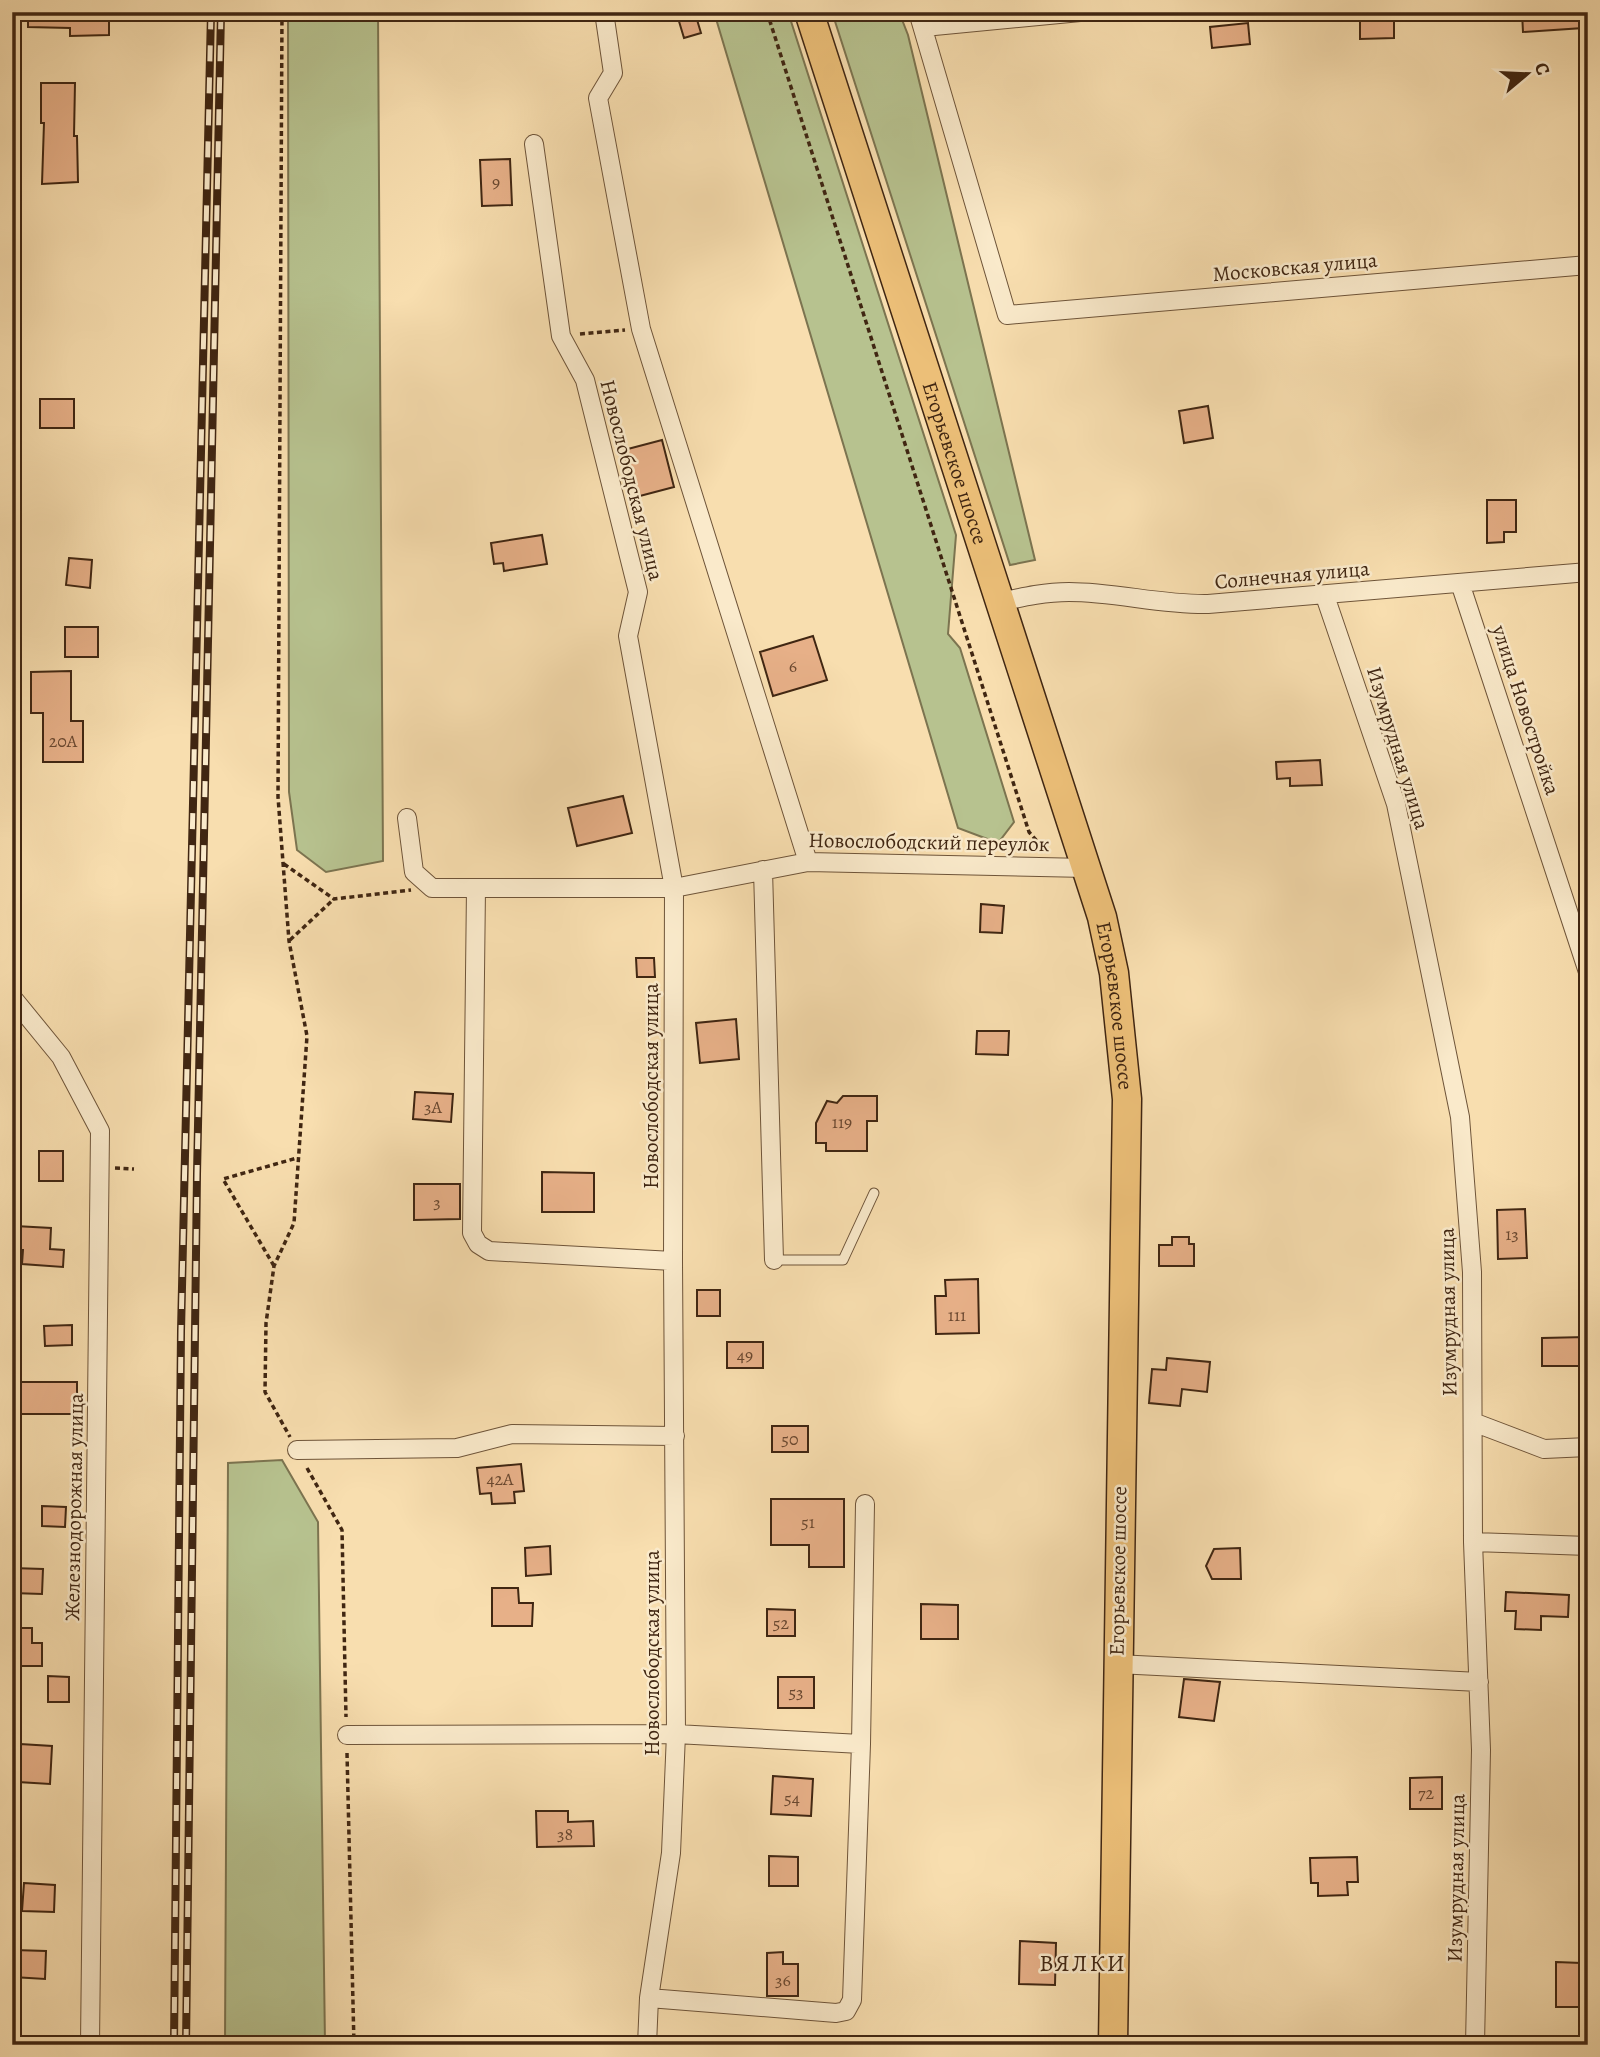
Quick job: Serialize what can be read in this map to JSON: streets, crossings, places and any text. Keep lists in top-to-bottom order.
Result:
{
  "streets": {
    "main road": ["Егорьевское шоссе"],
    "street": [
      "Московская улица",
      "Новослободская улица",
      "Солнечная улица",
      "улица Новостройка",
      "Изумрудная улица",
      "Новослободский переулок",
      "Железнодорожная улица"
    ]
  },
  "crossings": [
    ["Егорьевское шоссе", "Солнечная улица"],
    ["Егорьевское шоссе", "Новослободский переулок"],
    ["Новослободская улица", "Новослободский переулок"],
    ["Солнечная улица", "улица Новостройка"],
    ["Солнечная улица", "Изумрудная улица"]
  ],
  "districts": ["ВЯЛКИ"],
  "house_numbers": [
    "9",
    "6",
    "20А",
    "3А",
    "119",
    "3",
    "13",
    "111",
    "49",
    "50",
    "42А",
    "51",
    "52",
    "53",
    "72",
    "54",
    "38",
    "36"
  ],
  "north": "right"
}
